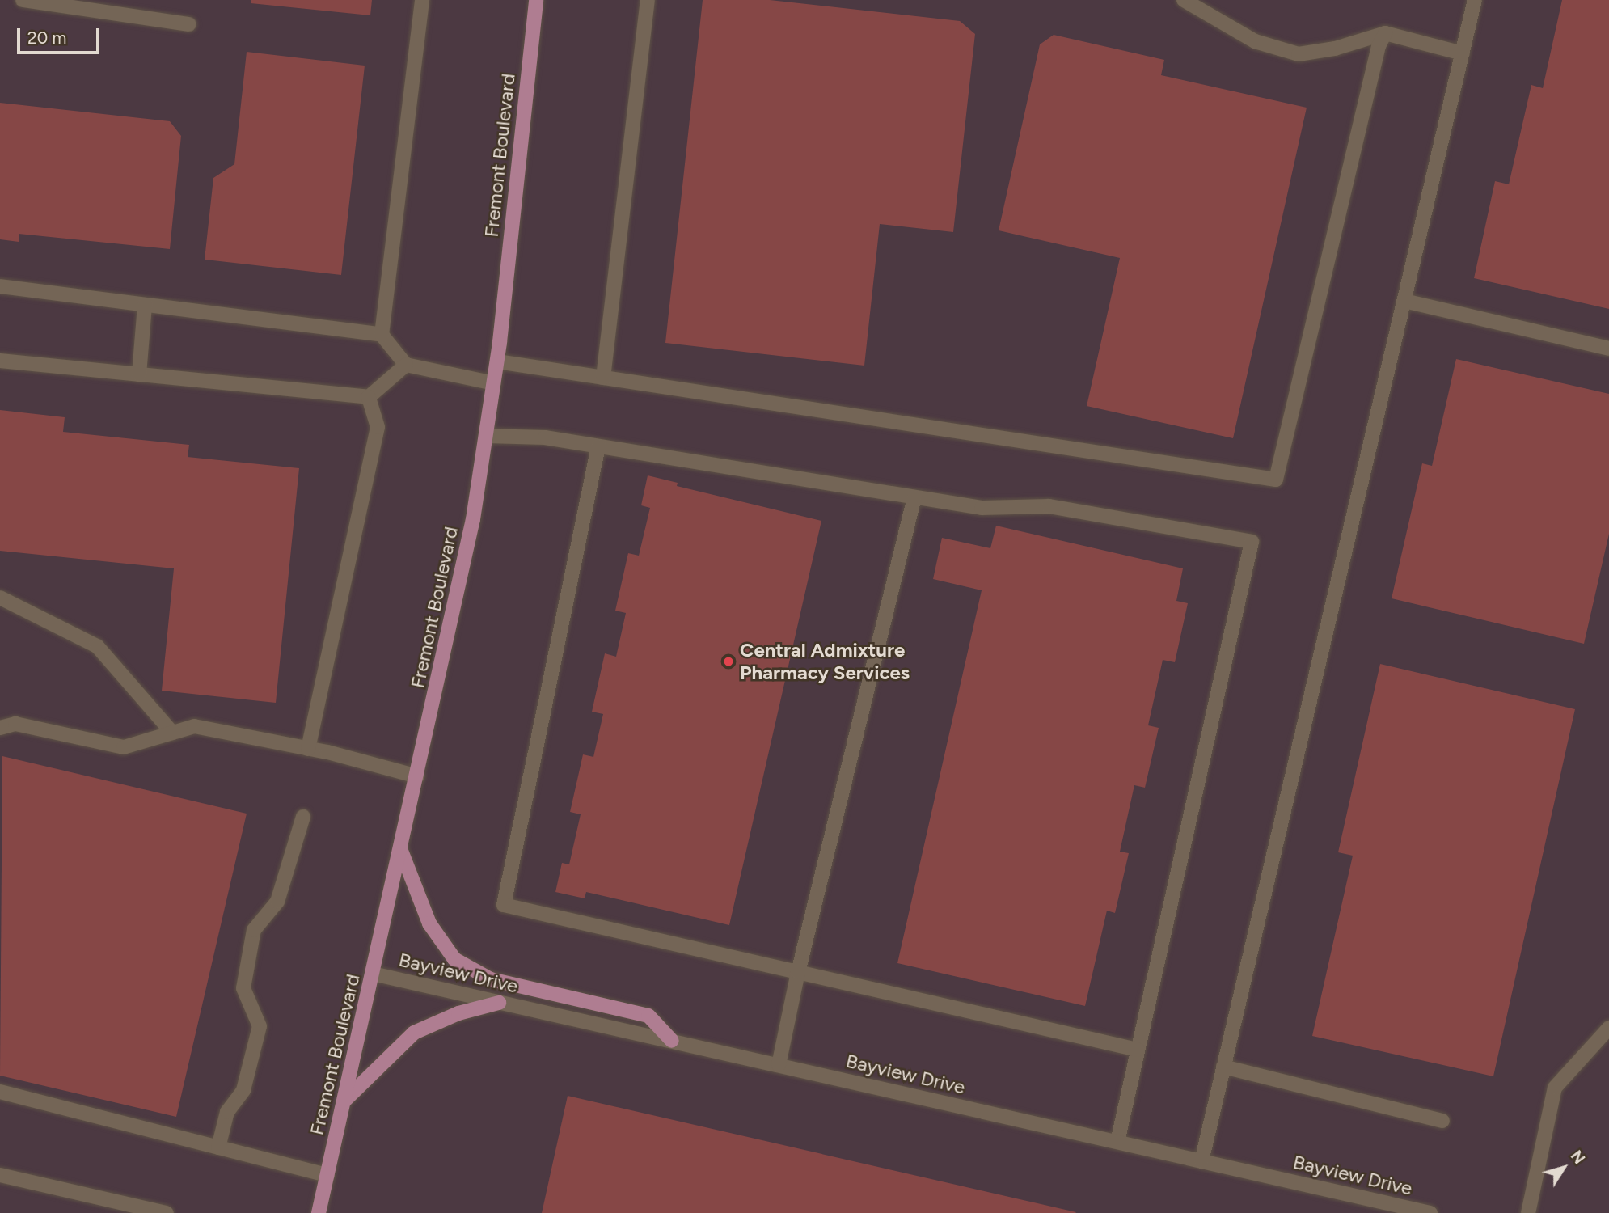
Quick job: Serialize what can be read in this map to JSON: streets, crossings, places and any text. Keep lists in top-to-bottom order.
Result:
{
  "streets": {
    "main road": ["Fremont Boulevard"],
    "street": ["Bayview Drive"]
  },
  "crossings": [
    ["Fremont Boulevard", "Bayview Drive"]
  ],
  "places": ["Central Admixture Pharmacy Services"],
  "scale_bar": "20 m",
  "north": "top right"
}
